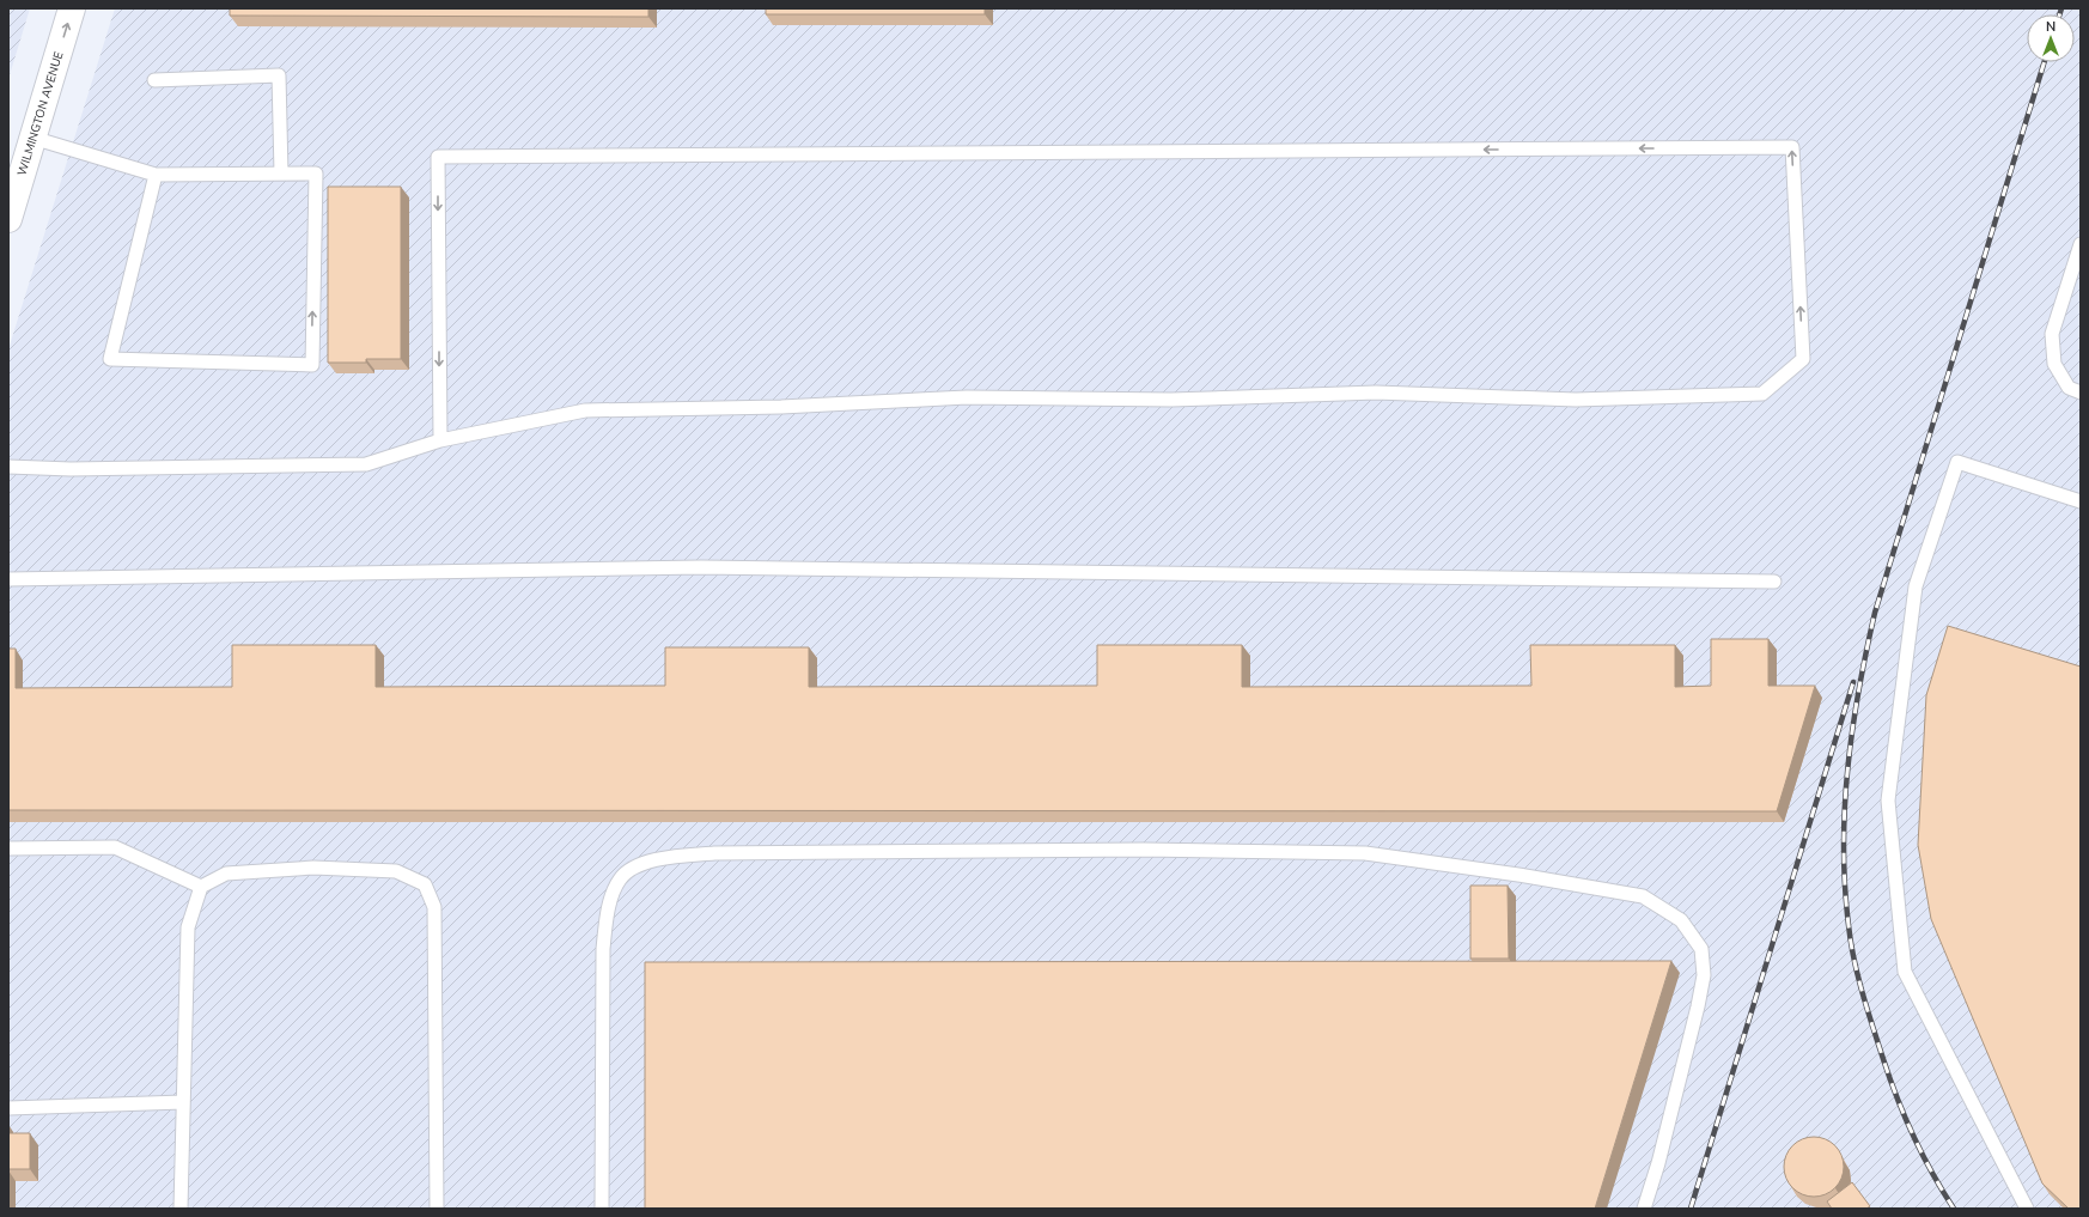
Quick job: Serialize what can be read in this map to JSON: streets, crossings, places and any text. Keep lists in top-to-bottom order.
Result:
{
  "streets": {
    "main road": ["WILMINGTON AVENUE"]
  },
  "one_way": ["WILMINGTON AVENUE"],
  "north": "top"
}
